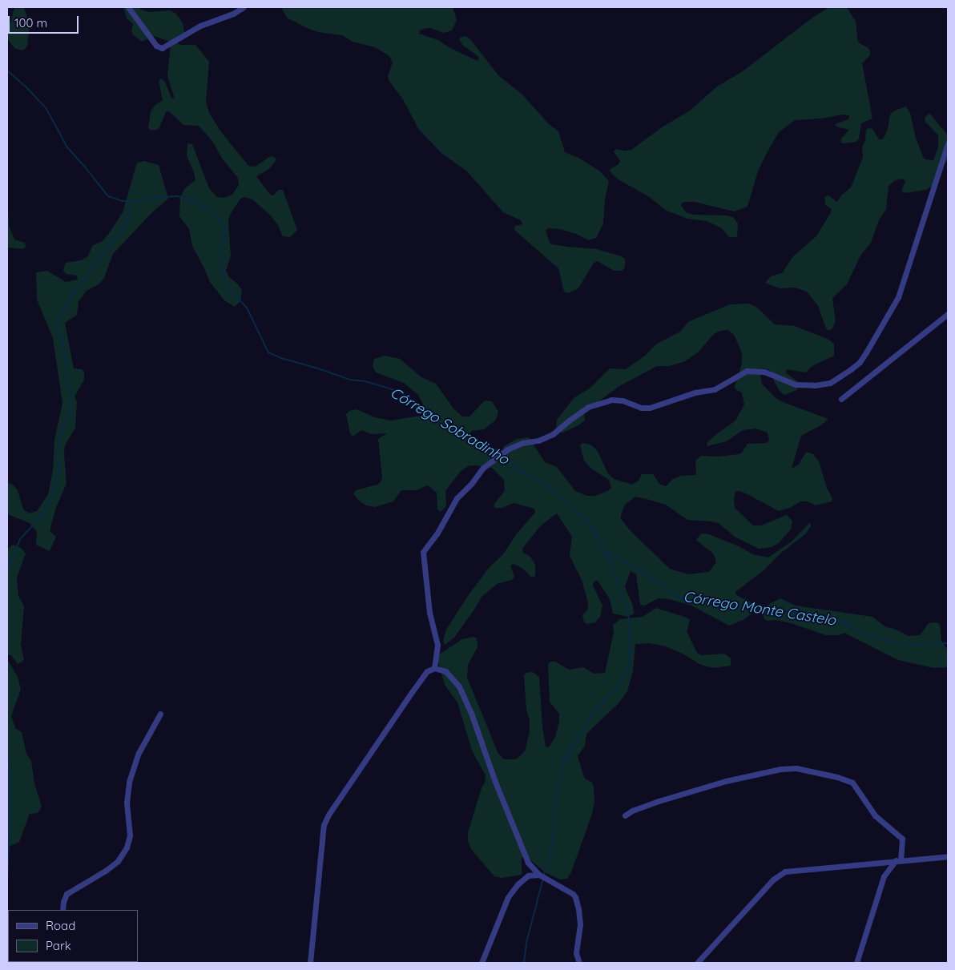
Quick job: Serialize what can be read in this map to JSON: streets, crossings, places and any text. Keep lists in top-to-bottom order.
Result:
{
  "water": ["Córrego Sobradinho", "Córrego Monte Castelo"],
  "legend": ["Road", "Park"],
  "scale_bar": "100 m"
}
